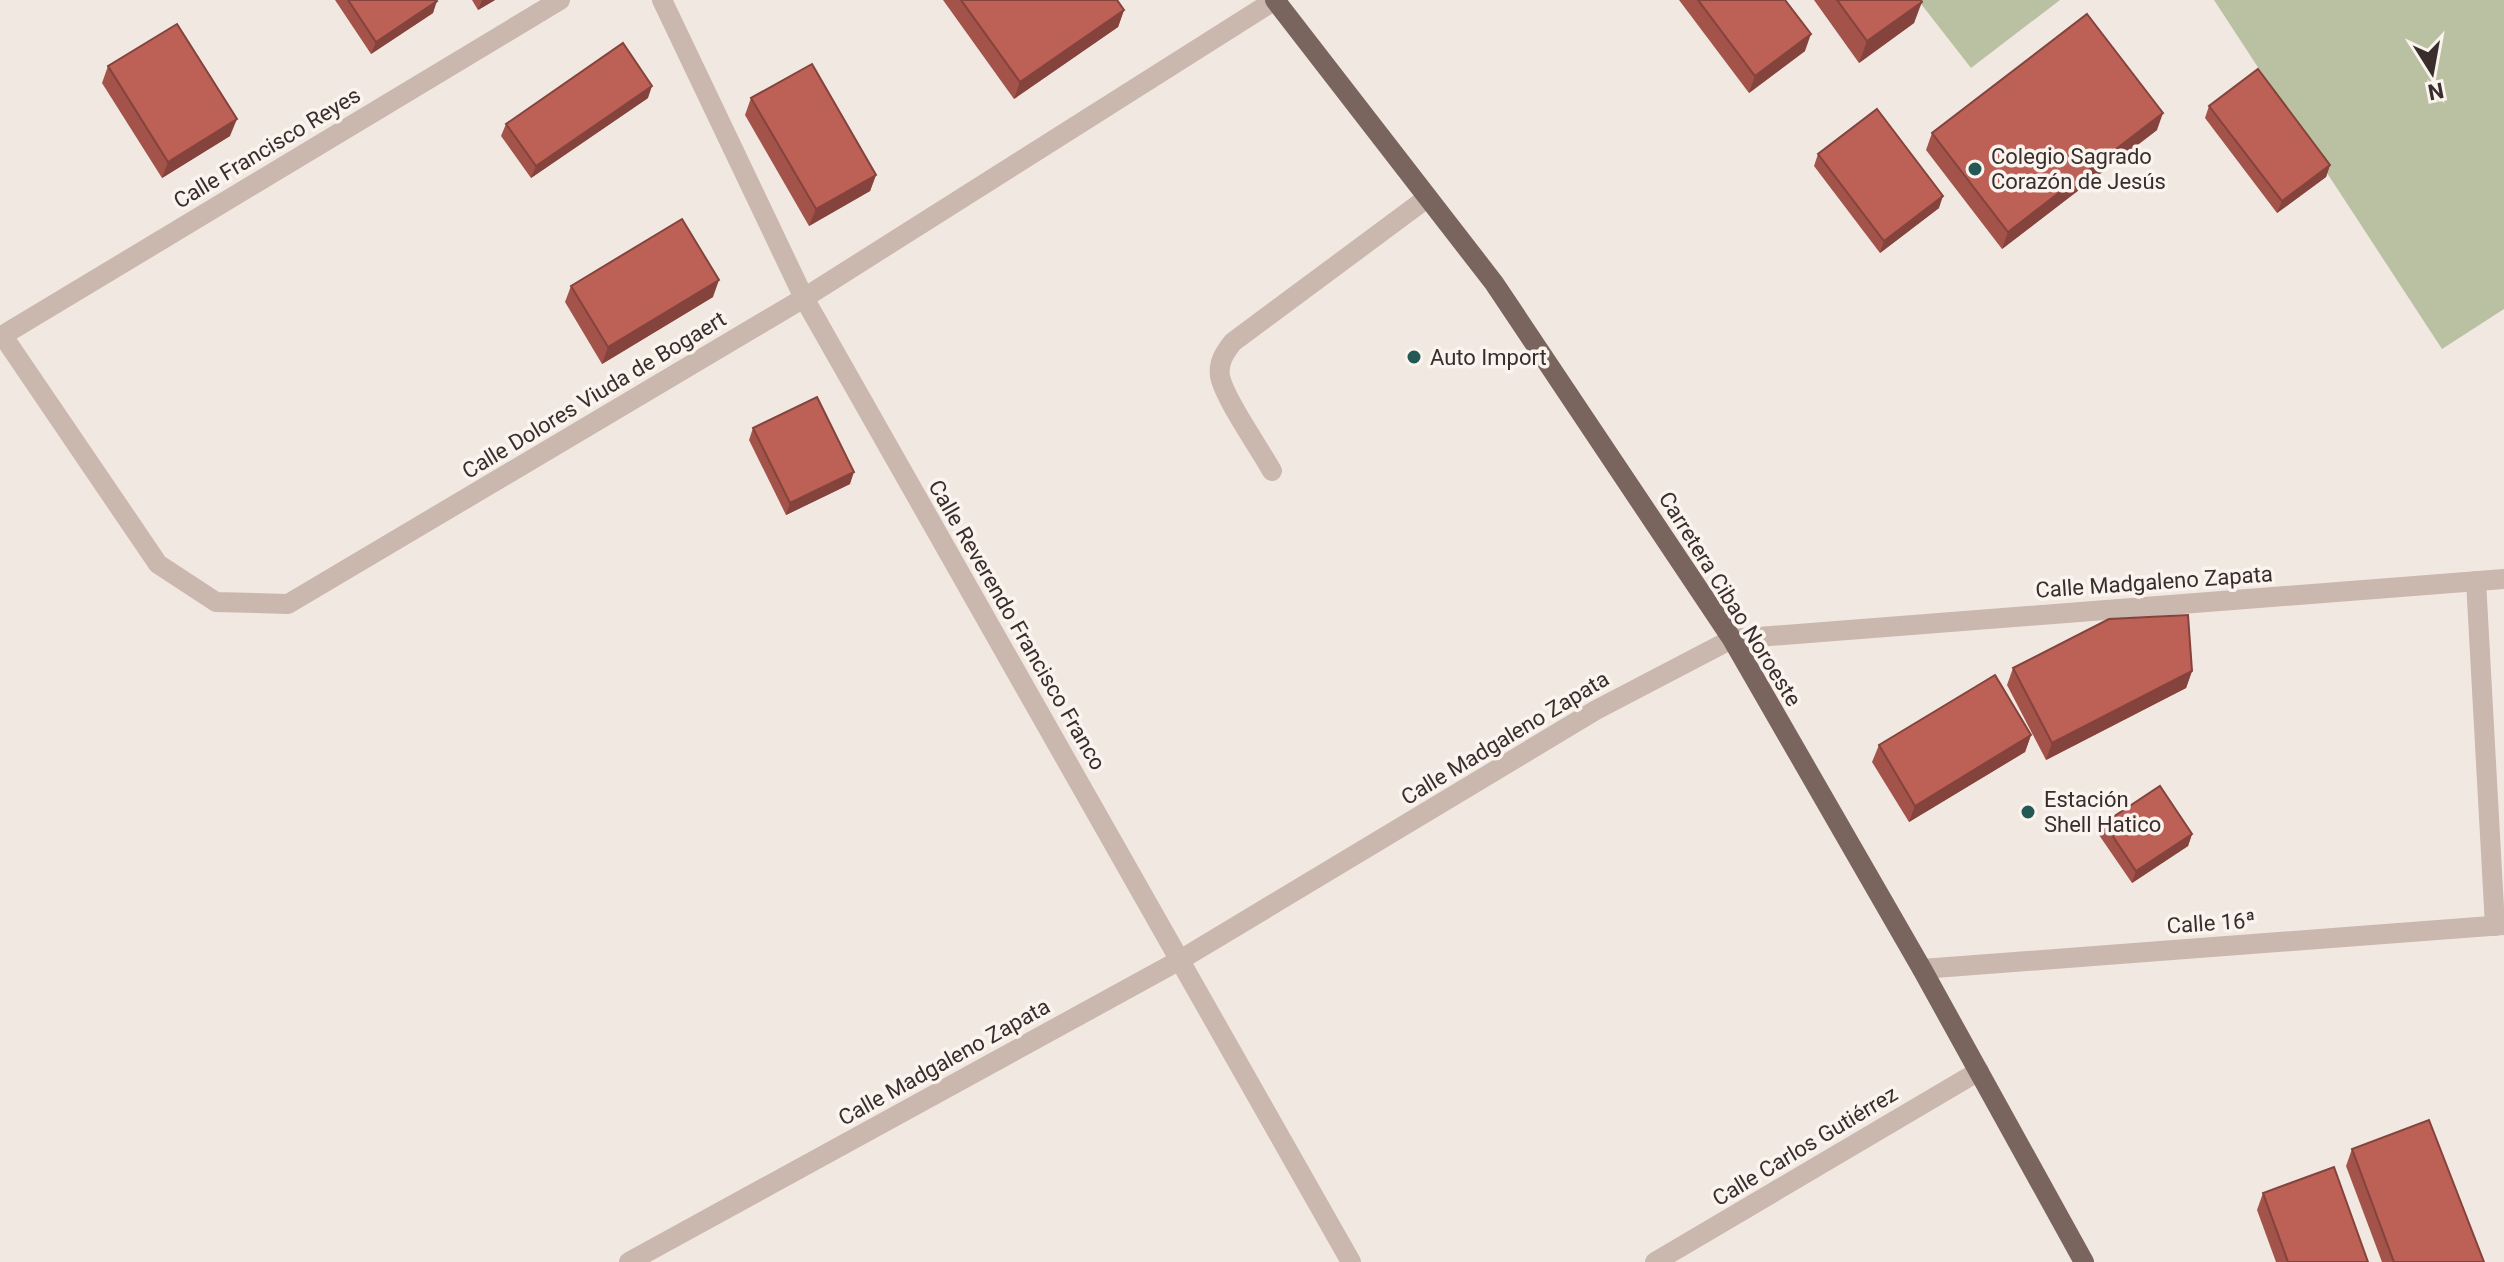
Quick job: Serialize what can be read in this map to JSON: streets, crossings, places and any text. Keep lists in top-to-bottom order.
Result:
{
  "streets": {
    "main road": ["Carretera Cibao Noroeste"],
    "street": [
      "Calle Francisco Reyes",
      "Calle Dolores Viuda de Bogaert",
      "Calle Madgaleno Zapata",
      "Calle Reverendo Francisco Franco",
      "Calle 16ª",
      "Calle Carlos Gutiérrez"
    ]
  },
  "crossings": [
    ["Calle Francisco Reyes", "Calle Dolores Viuda de Bogaert"],
    ["Calle Dolores Viuda de Bogaert", "Carretera Cibao Noroeste"],
    ["Calle Dolores Viuda de Bogaert", "Calle Reverendo Francisco Franco"],
    ["Calle Madgaleno Zapata", "Carretera Cibao Noroeste"],
    ["Calle Madgaleno Zapata", "Calle Reverendo Francisco Franco"],
    ["Carretera Cibao Noroeste", "Calle 16ª"],
    ["Carretera Cibao Noroeste", "Calle Carlos Gutiérrez"]
  ],
  "places": ["Colegio Sagrado Corazón de Jesús", "Auto Import", "Estación Shell Hatico"],
  "north": "bottom"
}
